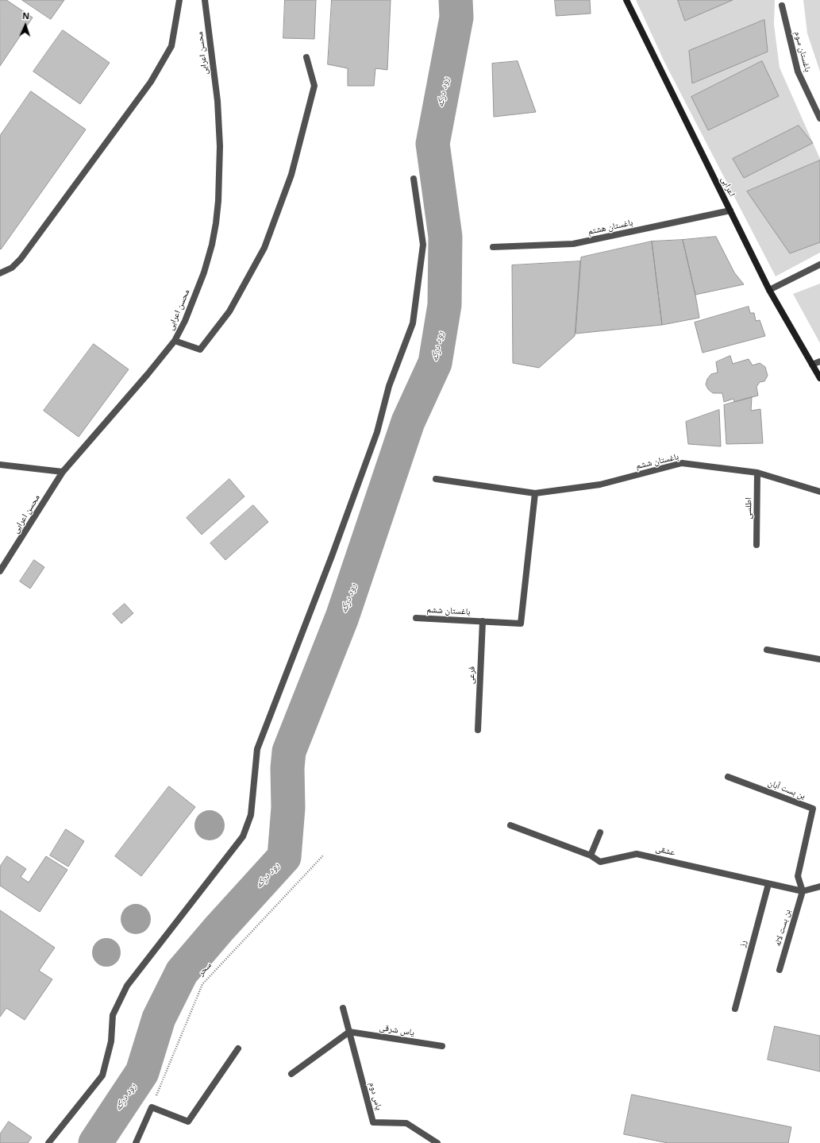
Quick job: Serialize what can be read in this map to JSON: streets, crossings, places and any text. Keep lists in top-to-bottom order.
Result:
{
  "streets": {
    "street": [
      "باغستان سوم",
      "محسن اعرابی",
      "اعرابی",
      "باغستان هشتم",
      "باغستان ششم",
      "اطلسی",
      "فرعی",
      "بن بست آبان",
      "عشقی",
      "بن بست لاله",
      "رز",
      "یاس شرقی",
      "یاس دوم"
    ],
    "path": ["سحر"]
  },
  "crossings": [
    ["اعرابی", "باغستان هشتم"],
    ["باغستان ششم", "اطلسی"],
    ["باغستان ششم", "فرعی"],
    ["بن بست آبان", "عشقی"],
    ["بن بست آبان", "بن بست لاله"],
    ["عشقی", "بن بست لاله"],
    ["عشقی", "رز"],
    ["یاس شرقی", "یاس دوم"]
  ],
  "water": ["رود درکه"],
  "north": "top"
}
